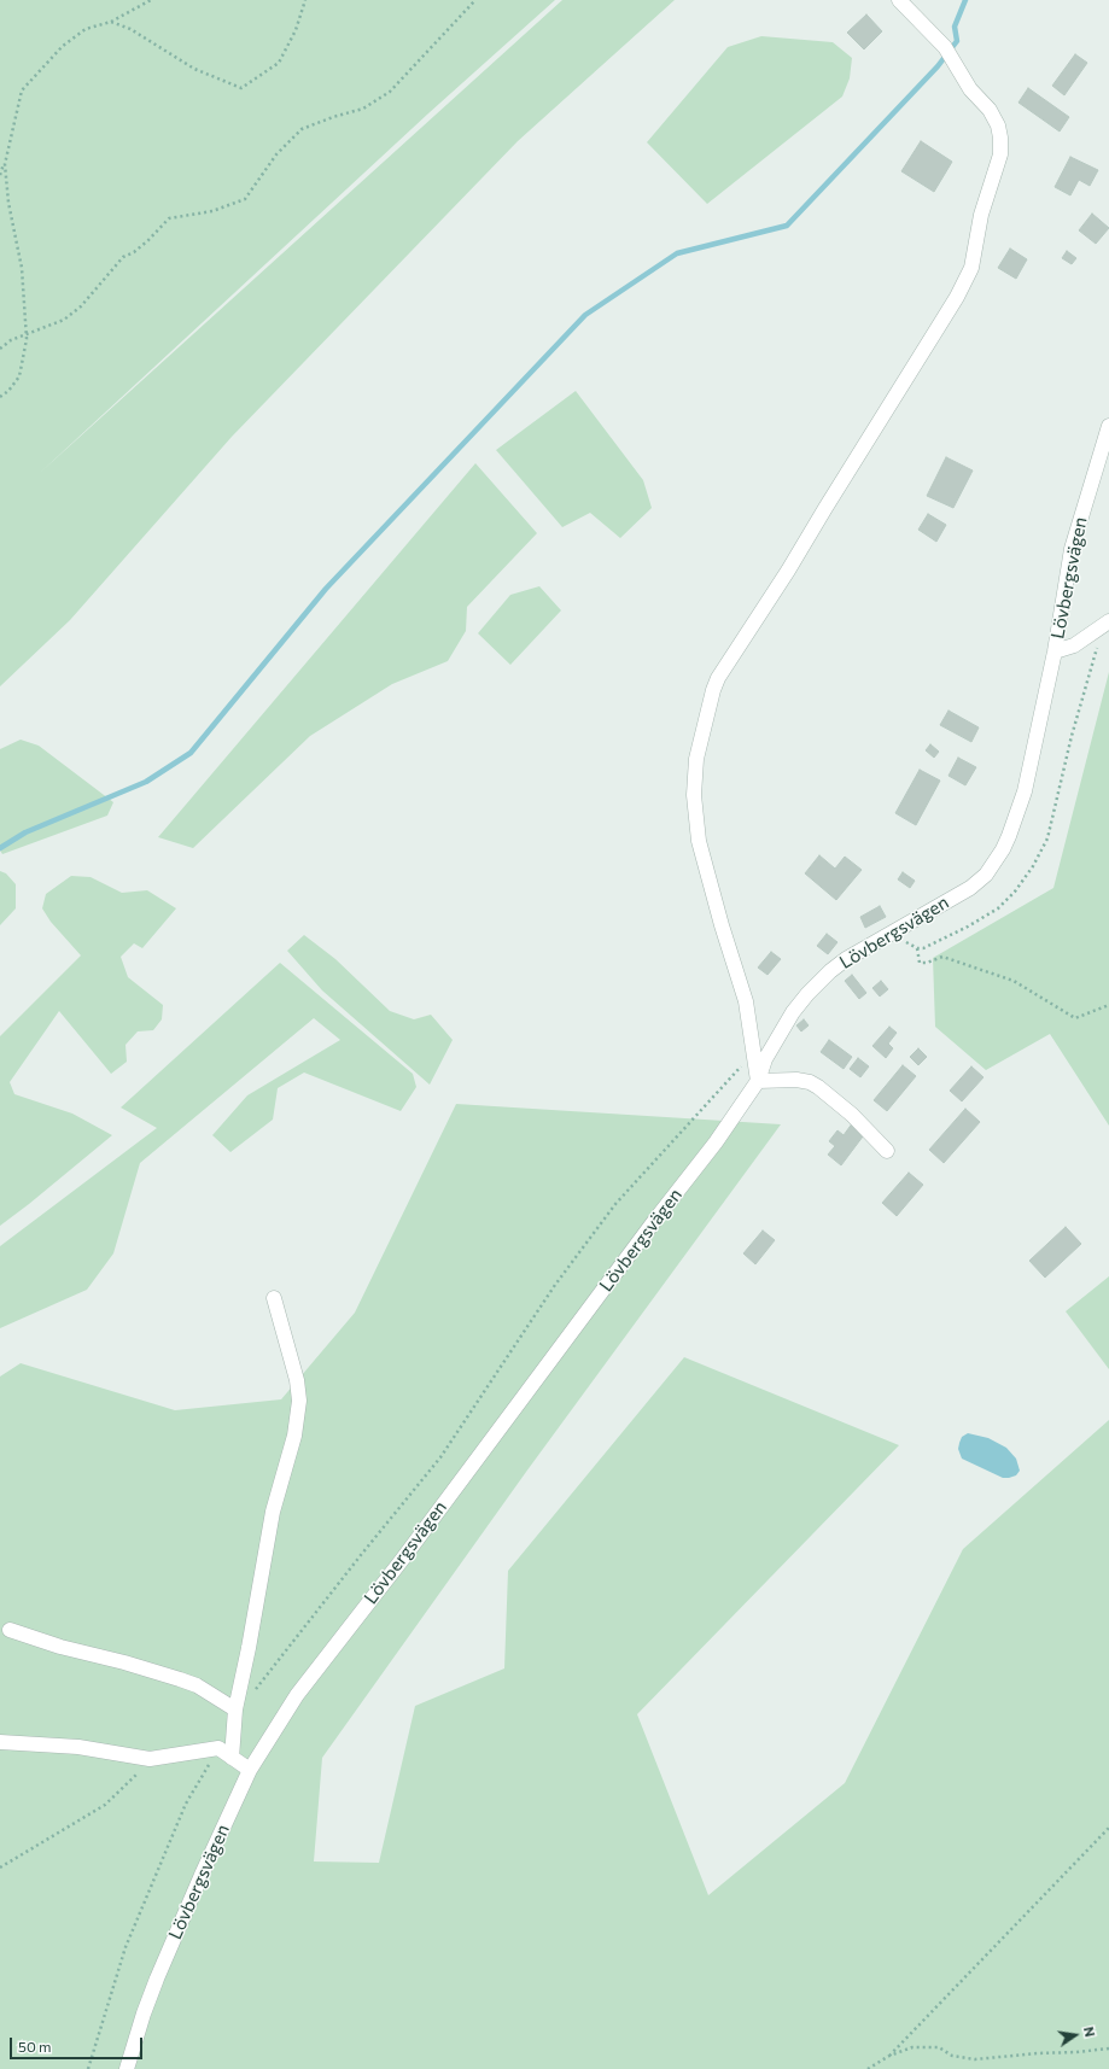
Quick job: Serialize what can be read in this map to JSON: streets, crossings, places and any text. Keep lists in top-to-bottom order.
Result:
{
  "streets": {
    "street": ["Lövbergsvägen"]
  },
  "scale_bar": "50 m",
  "north": "right"
}
